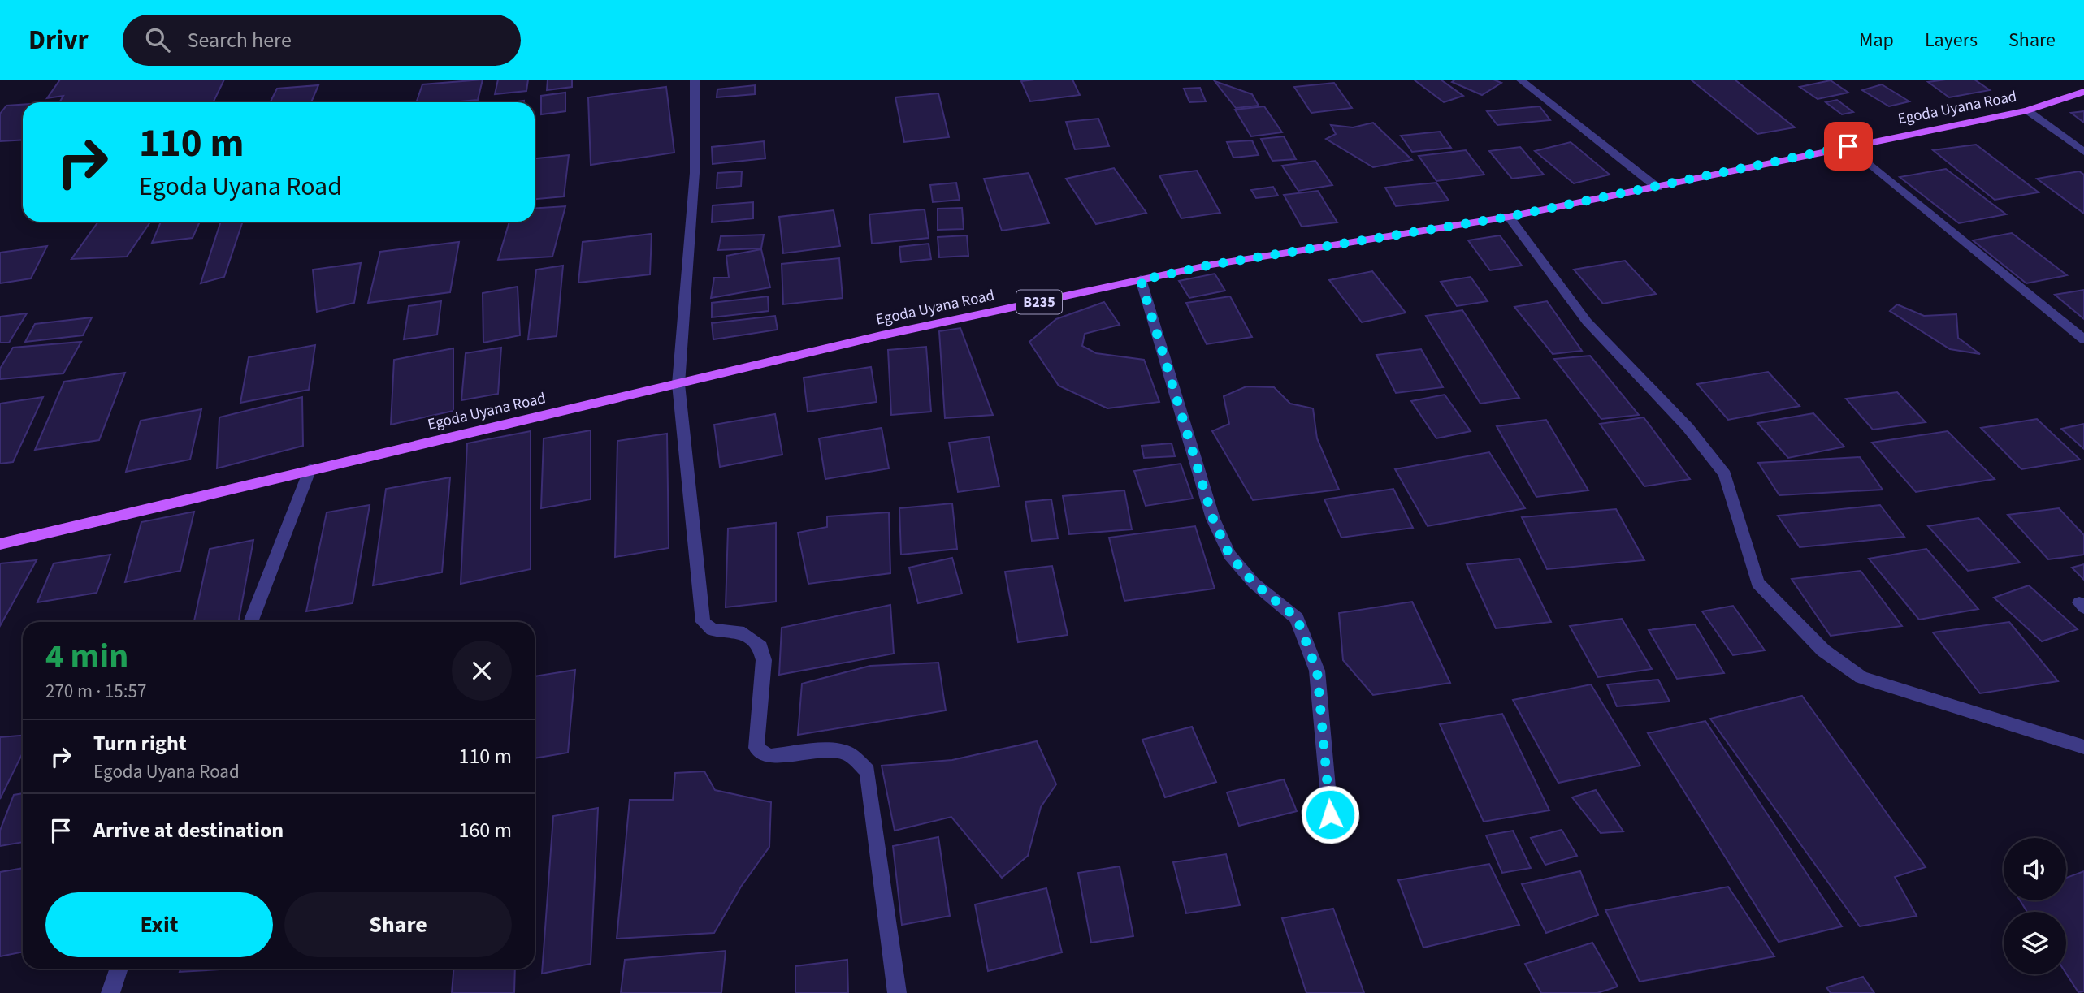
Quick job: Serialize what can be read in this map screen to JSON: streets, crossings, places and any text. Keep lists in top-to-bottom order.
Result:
{
  "streets": {
    "main road": ["Egoda Uyana Road", "B235"]
  },
  "page": {
    "header": "Drivr",
    "search": "Search here",
    "nav": ["Map", "Layers", "Share"],
    "turn": ["110 m", "Egoda Uyana Road"],
    "heading": ["4 min", "270 m · 15:57"],
    "list": [
      {
        "name": "Turn right",
        "note": "Egoda Uyana Road",
        "value": "110 m"
      },
      {
        "name": "Arrive at destination",
        "value": "160 m"
      }
    ],
    "buttons": ["Exit", "Share"]
  }
}
